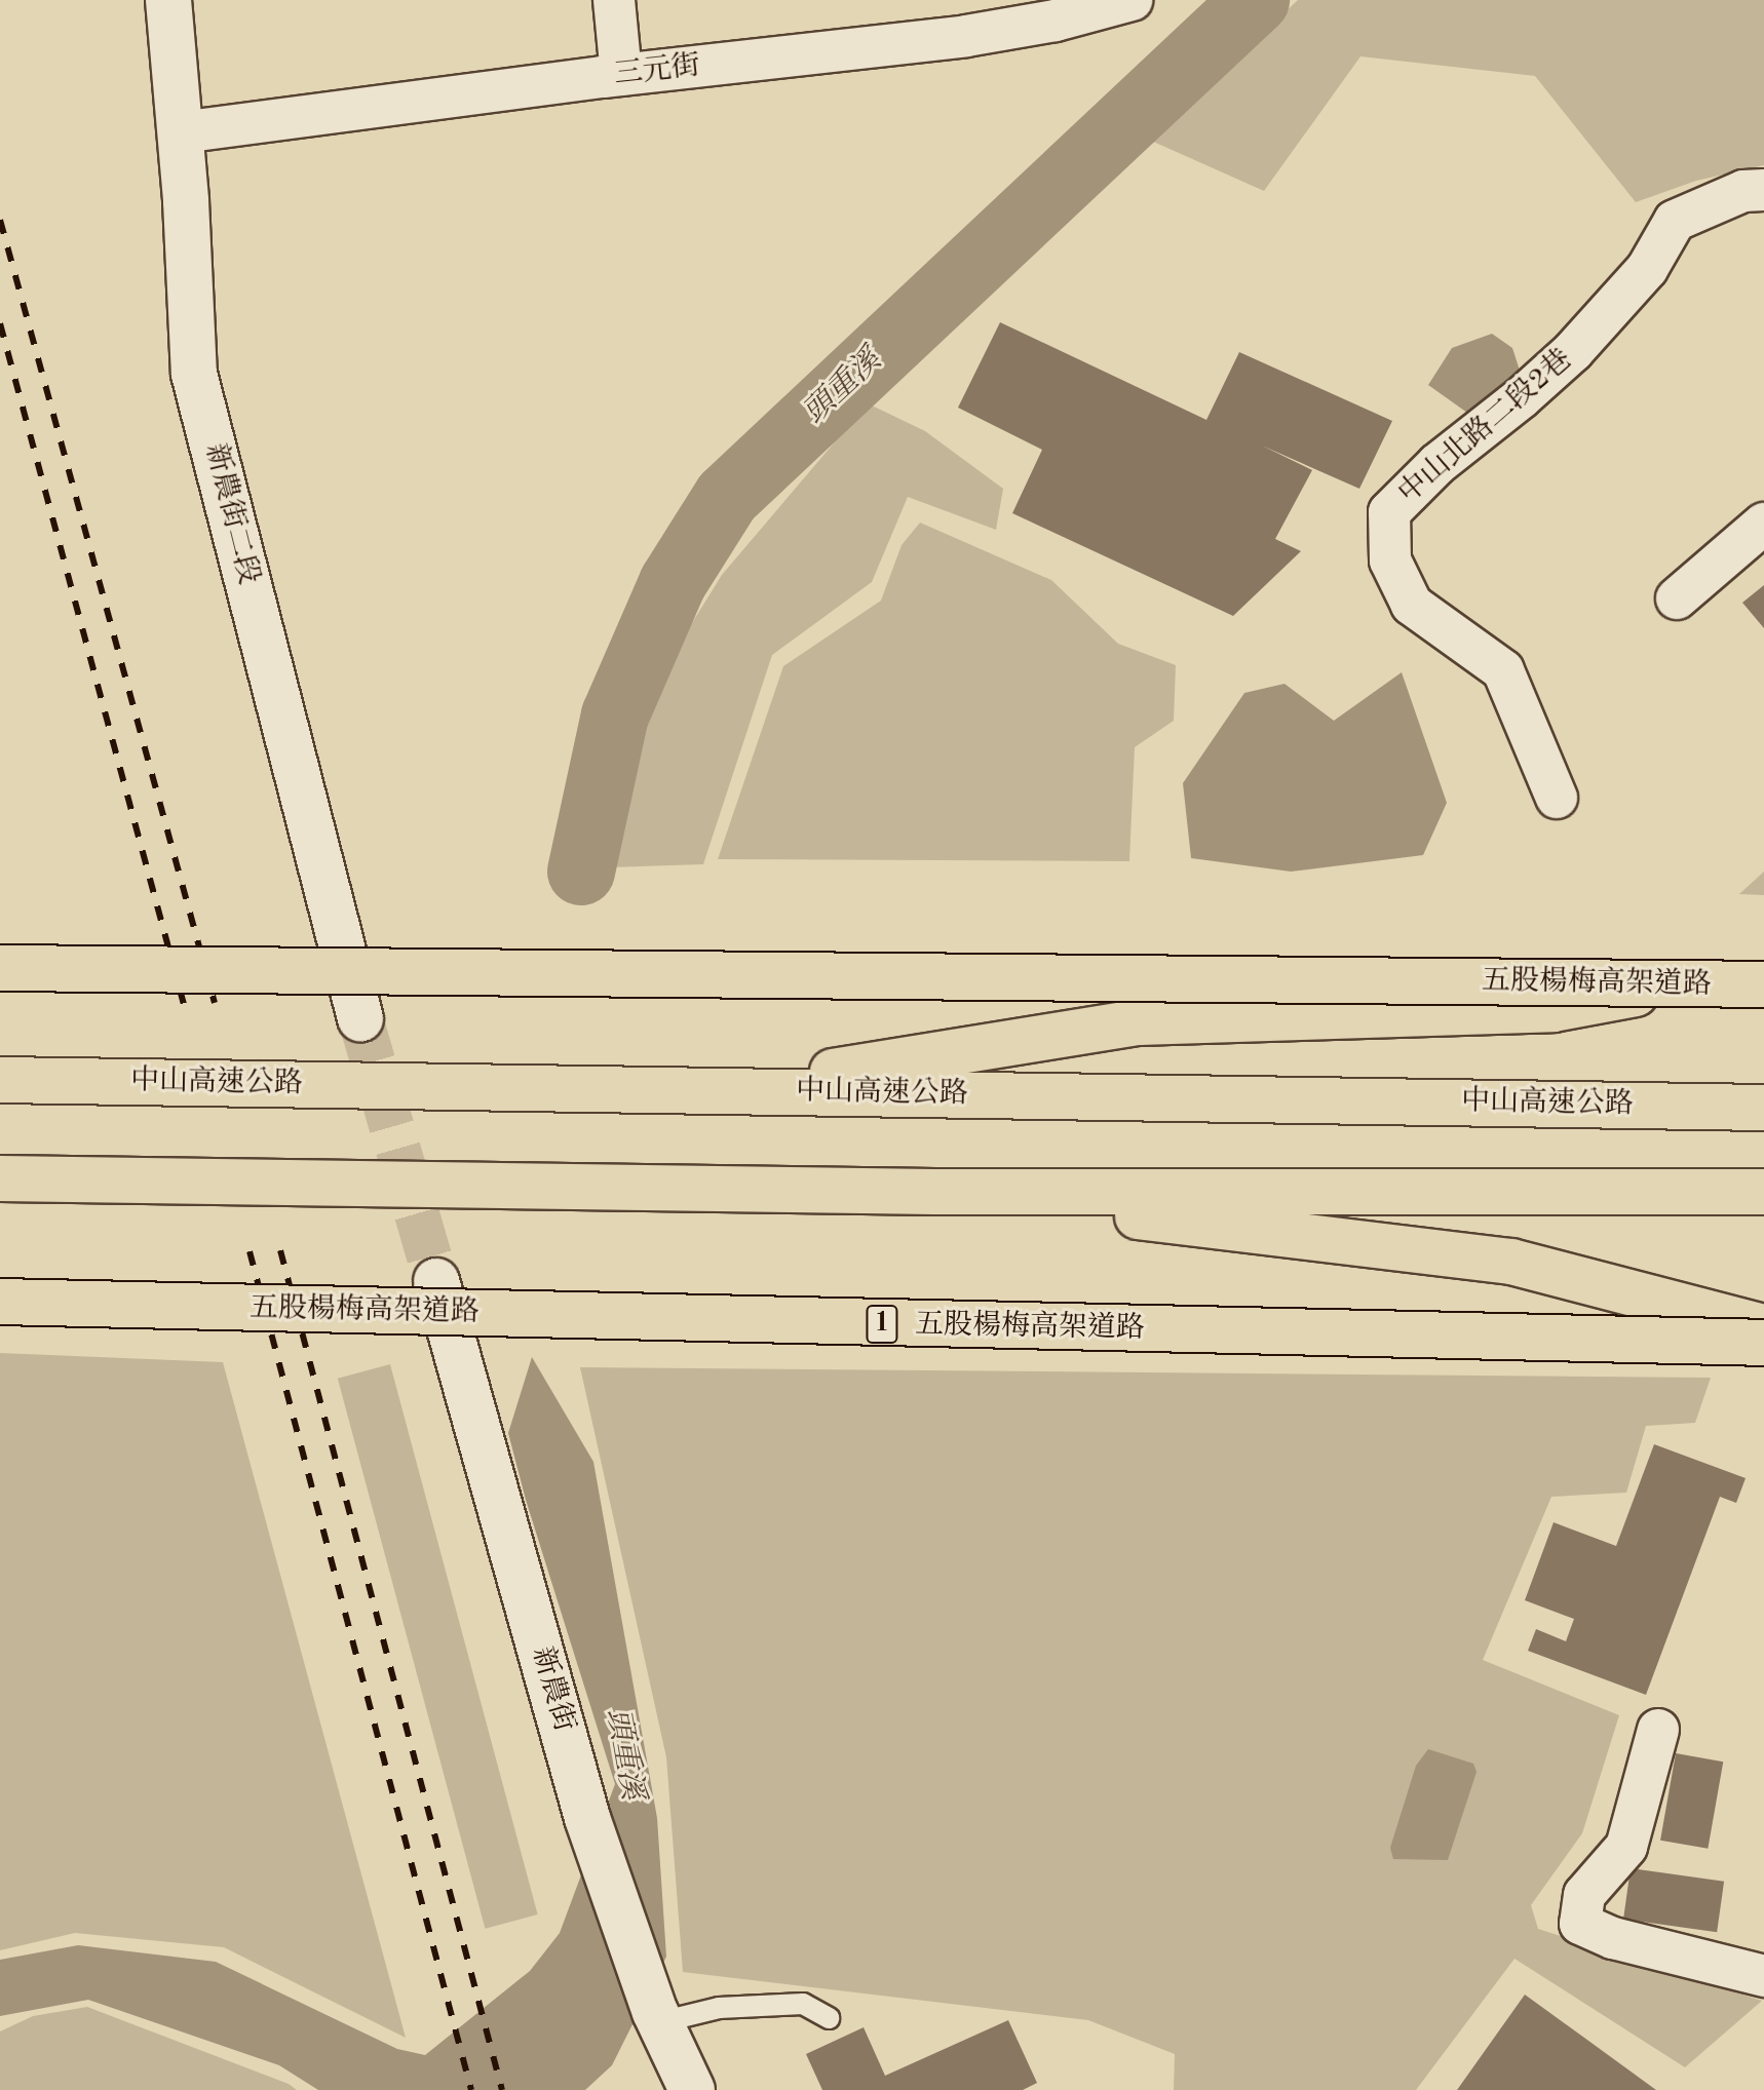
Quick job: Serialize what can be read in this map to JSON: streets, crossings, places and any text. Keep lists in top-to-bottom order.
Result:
{
  "streets": {
    "highway": ["五股楊梅高架道路", "中山高速公路", "1"],
    "street": [
      "三元街",
      "中山北路二段2巷",
      "新農街二段",
      "新農街"
    ]
  },
  "crossings": [
    ["三元街", "新農街二段"]
  ],
  "water": ["頭重溪"]
}
